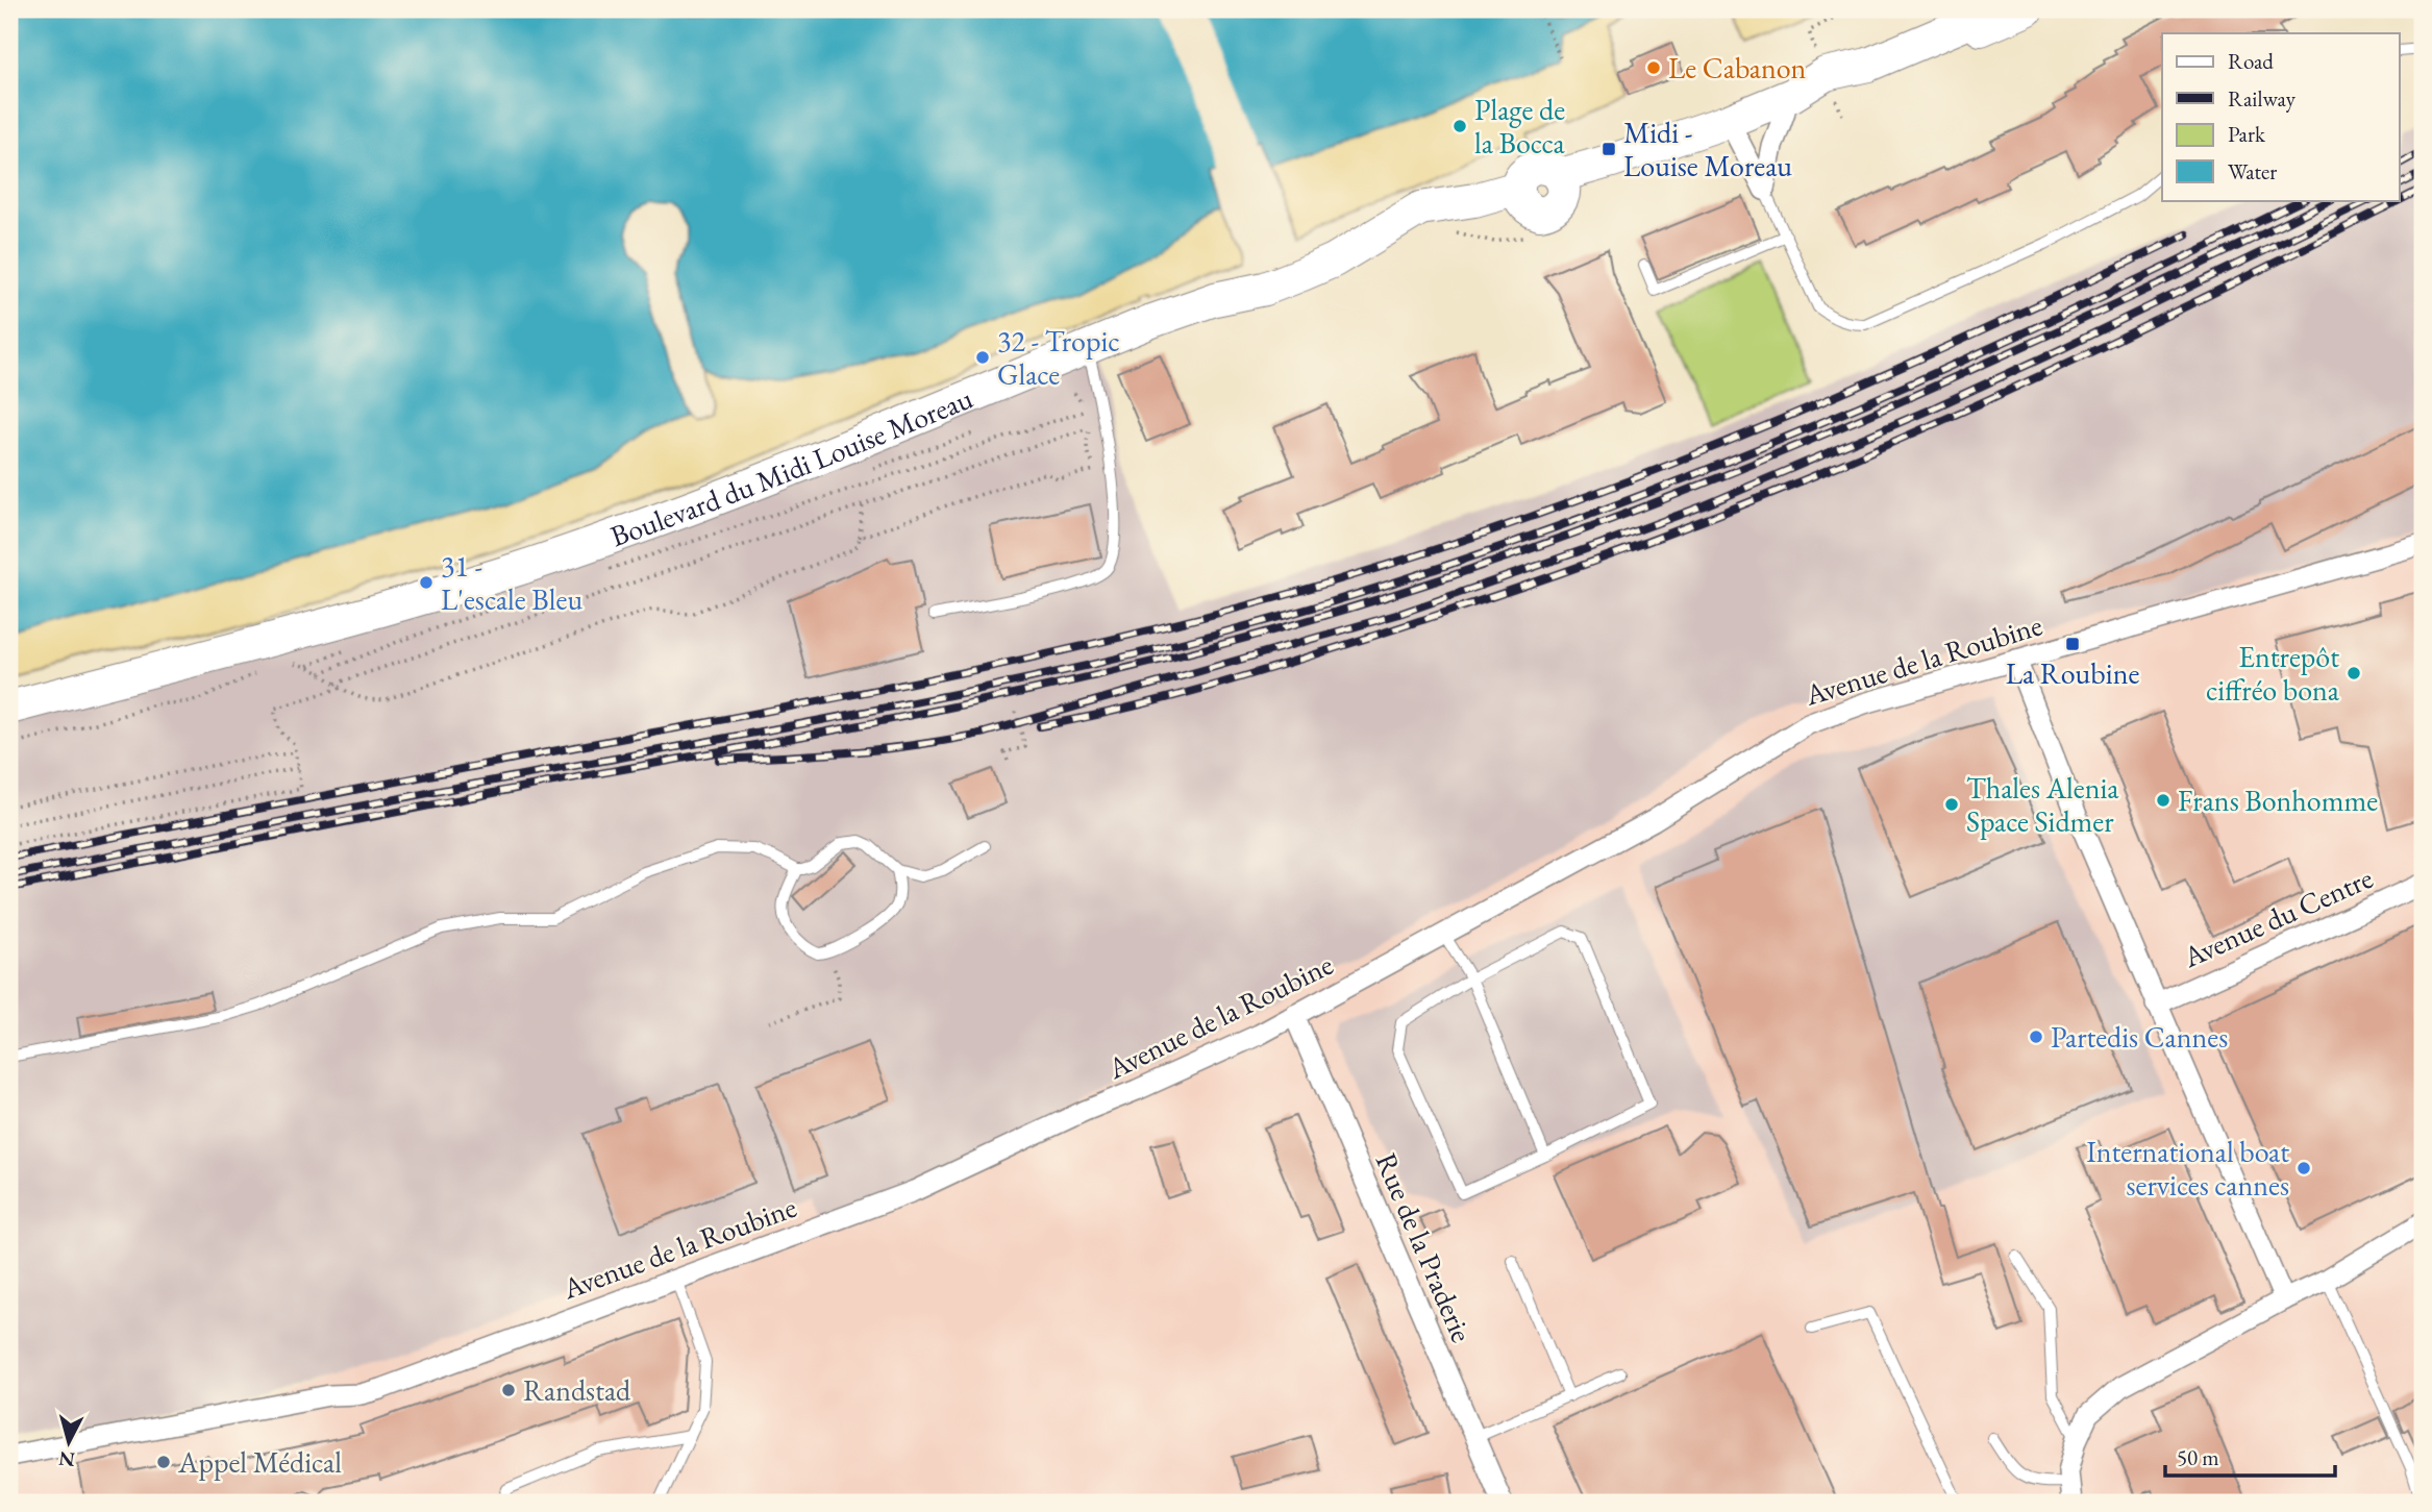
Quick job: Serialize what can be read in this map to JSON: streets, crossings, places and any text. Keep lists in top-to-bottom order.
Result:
{
  "streets": {
    "main road": ["Boulevard du Midi Louise Moreau"],
    "street": ["Avenue de la Roubine", "Avenue du Centre", "Rue de la Praderie"]
  },
  "crossings": [
    ["Avenue de la Roubine", "Rue de la Praderie"]
  ],
  "places": {
    "other": [
      "Le Cabanon",
      "Plage de la Bocca",
      "32 - Tropic Glace",
      "31 - L'escale Bleu",
      "Entrepôt ciffréo bona",
      "Frans Bonhomme",
      "Thales Alenia Space Sidmer",
      "Partedis Cannes",
      "International boat services cannes",
      "Randstad",
      "Appel Médical"
    ],
    "transit": ["Midi - Louise Moreau", "La Roubine"]
  },
  "legend": [
    "Road",
    "Railway",
    "Park",
    "Water"
  ],
  "scale_bar": "50 m",
  "north": "bottom"
}
